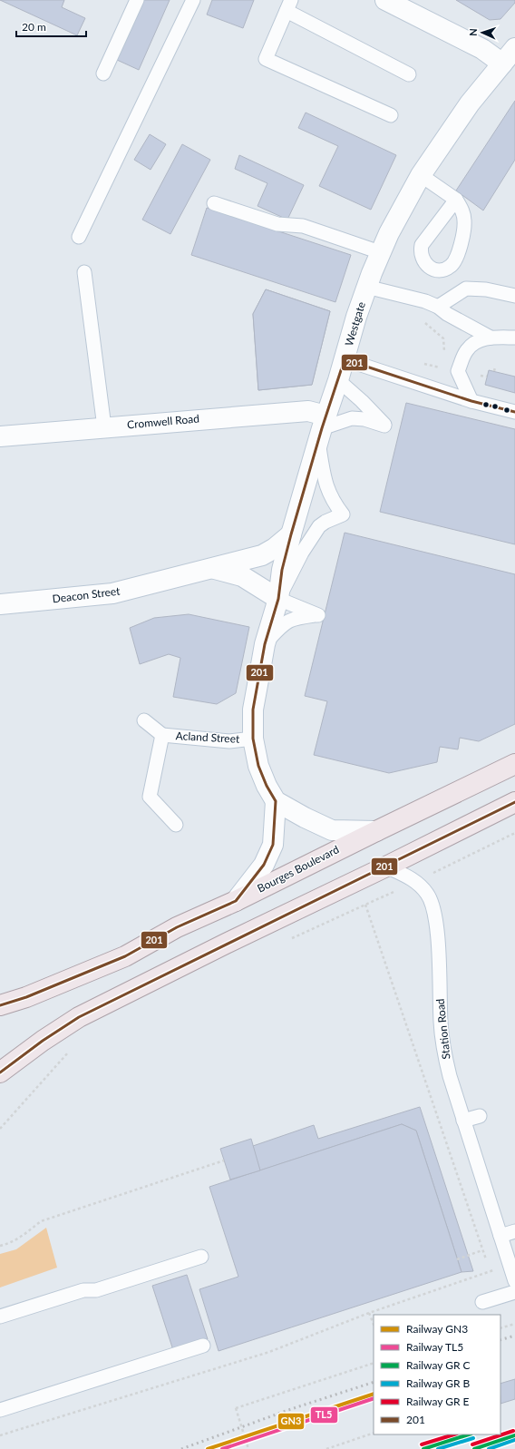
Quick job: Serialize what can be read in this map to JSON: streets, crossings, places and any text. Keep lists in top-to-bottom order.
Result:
{
  "streets": {
    "main road": ["Bourges Boulevard"],
    "street": ["Westgate", "Cromwell Road", "Deacon Street"],
    "lane": ["Acland Street", "Station Road"]
  },
  "crossings": [
    ["Westgate", "Cromwell Road"],
    ["Westgate", "Deacon Street"],
    ["Westgate", "Acland Street"]
  ],
  "lines": ["transit line 201", "rail line GN3", "rail line TL5"],
  "legend": [
    "Railway GN3",
    "Railway TL5",
    "Railway GR C",
    "Railway GR B",
    "Railway GR E",
    "201"
  ],
  "scale_bar": "20 m",
  "north": "left"
}
